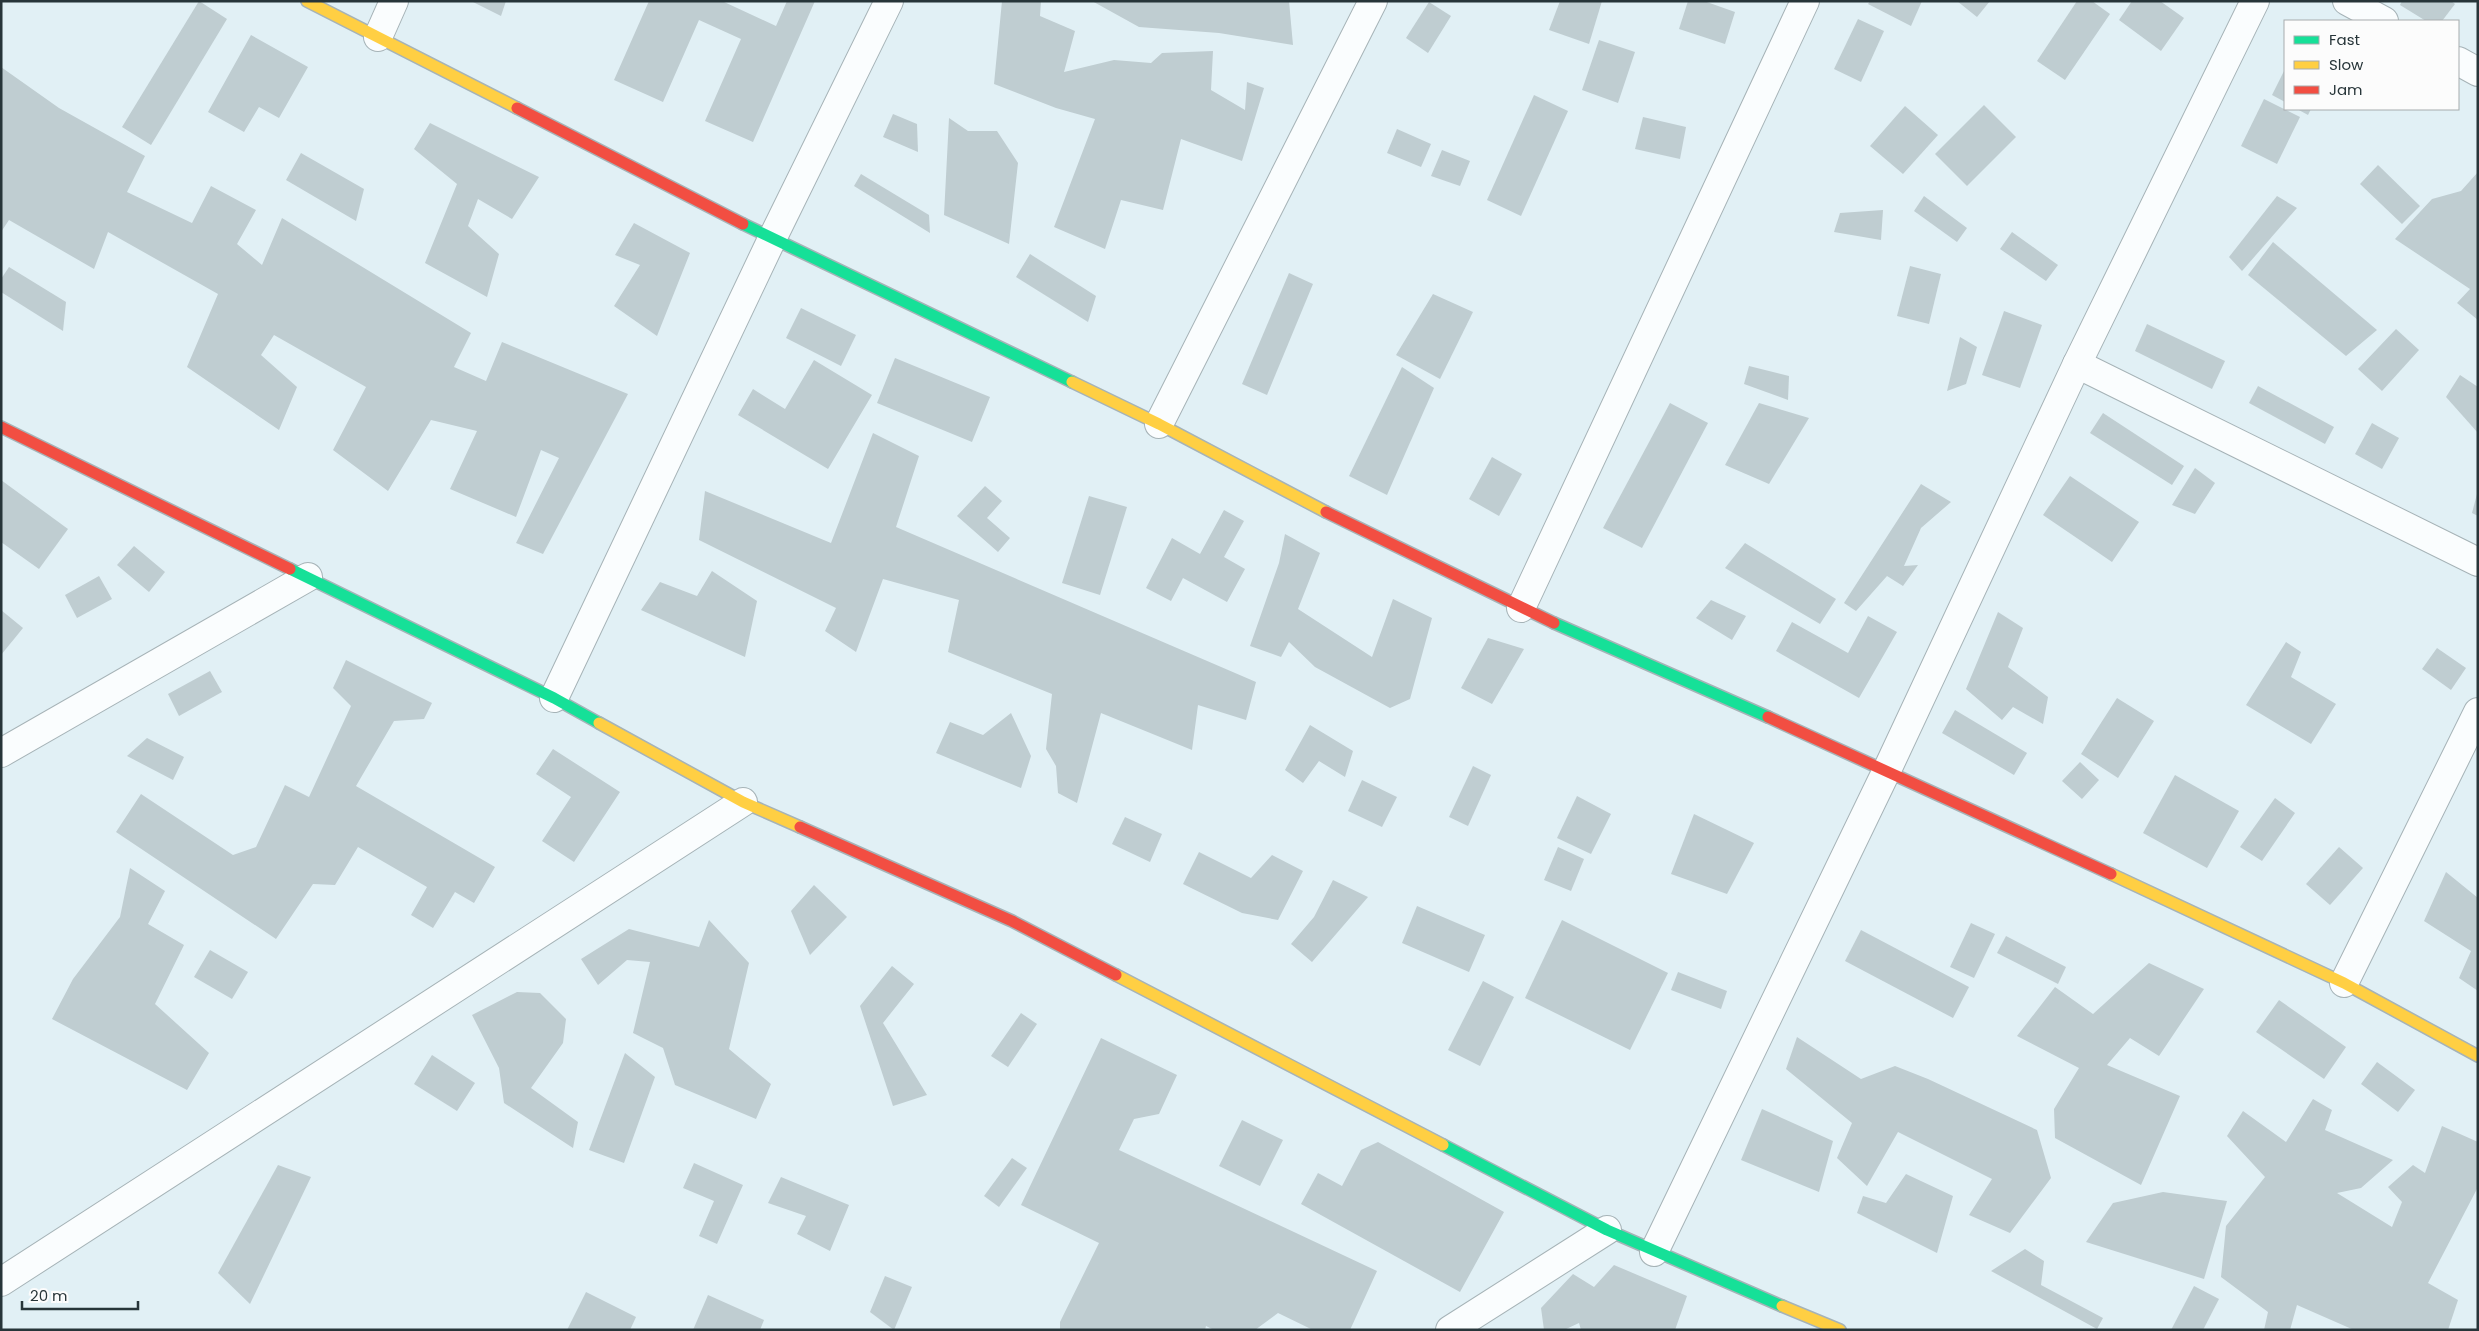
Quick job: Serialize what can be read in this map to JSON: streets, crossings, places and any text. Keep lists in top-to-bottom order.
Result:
{
  "legend": ["Fast", "Slow", "Jam"],
  "scale_bar": "20 m"
}
